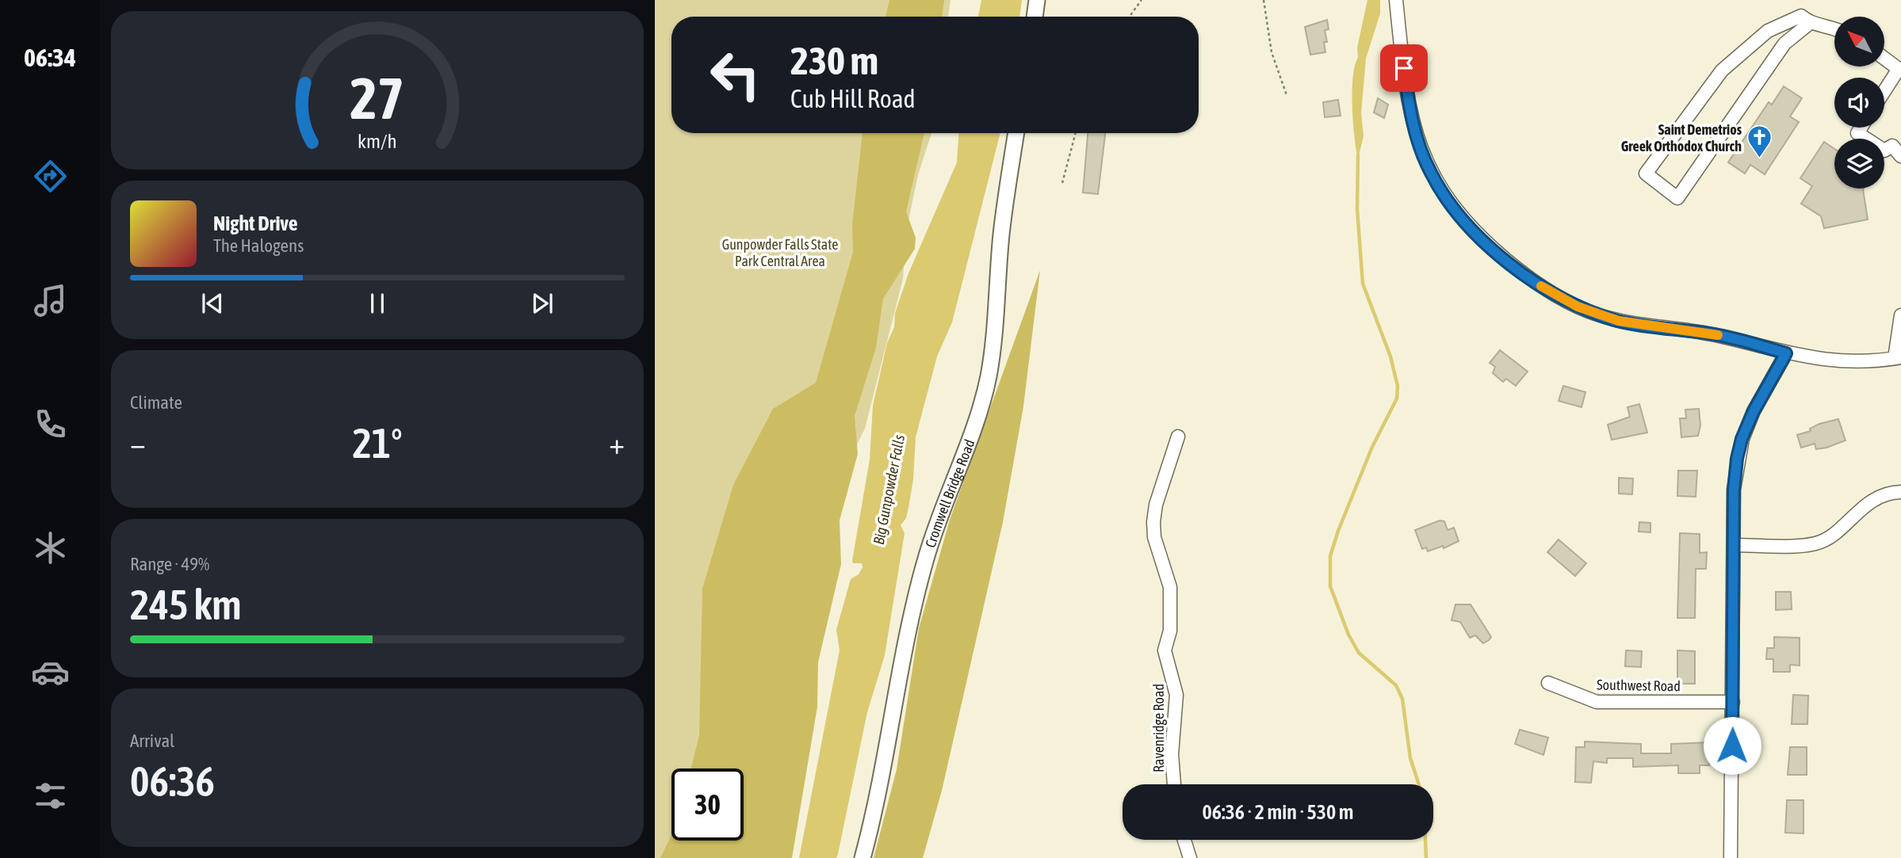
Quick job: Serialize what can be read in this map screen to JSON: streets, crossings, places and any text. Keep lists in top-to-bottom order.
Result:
{
  "streets": {
    "main road": ["Cromwell Bridge Road"],
    "street": ["Southwest Road", "Ravenridge Road"]
  },
  "water": ["Big Gunpowder Falls"],
  "parks": ["Gunpowder Falls State Park Central Area"],
  "places": {
    "church": ["Saint Demetrios Greek Orthodox Church"]
  },
  "north": "top left",
  "page": {
    "tabs": "06:34",
    "turn": ["230 m", "Cub Hill Road"],
    "song": ["Night Drive", "The Halogens"],
    "tile": [
      "Climate",
      ["Range · 49%", "245 km"],
      ["Arrival", "06:36"]
    ],
    "heat": ["−", "21°", "+"],
    "limit": "30",
    "trip": "06:36 · 2 min · 530 m",
    "gauge": ["27", "km/h"]
  }
}
